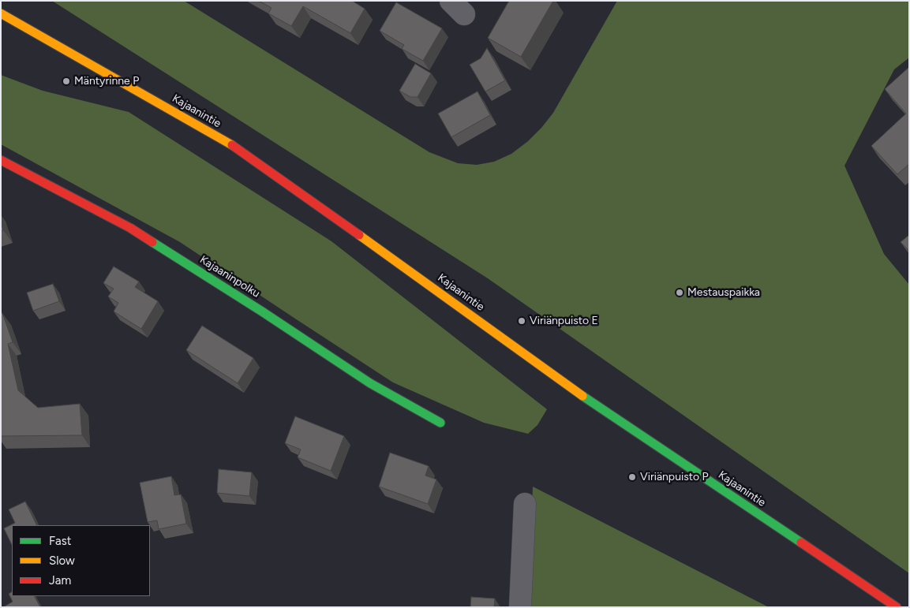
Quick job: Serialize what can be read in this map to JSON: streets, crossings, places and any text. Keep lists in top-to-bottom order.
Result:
{
  "streets": {
    "main road": ["Kajaanintie", "Kajaaninpolku"]
  },
  "places": [
    "Mäntyrinne P",
    "Mestauspaikka",
    "Viriänpuisto E",
    "Viriänpuisto P"
  ],
  "legend": ["Fast", "Slow", "Jam"]
}
